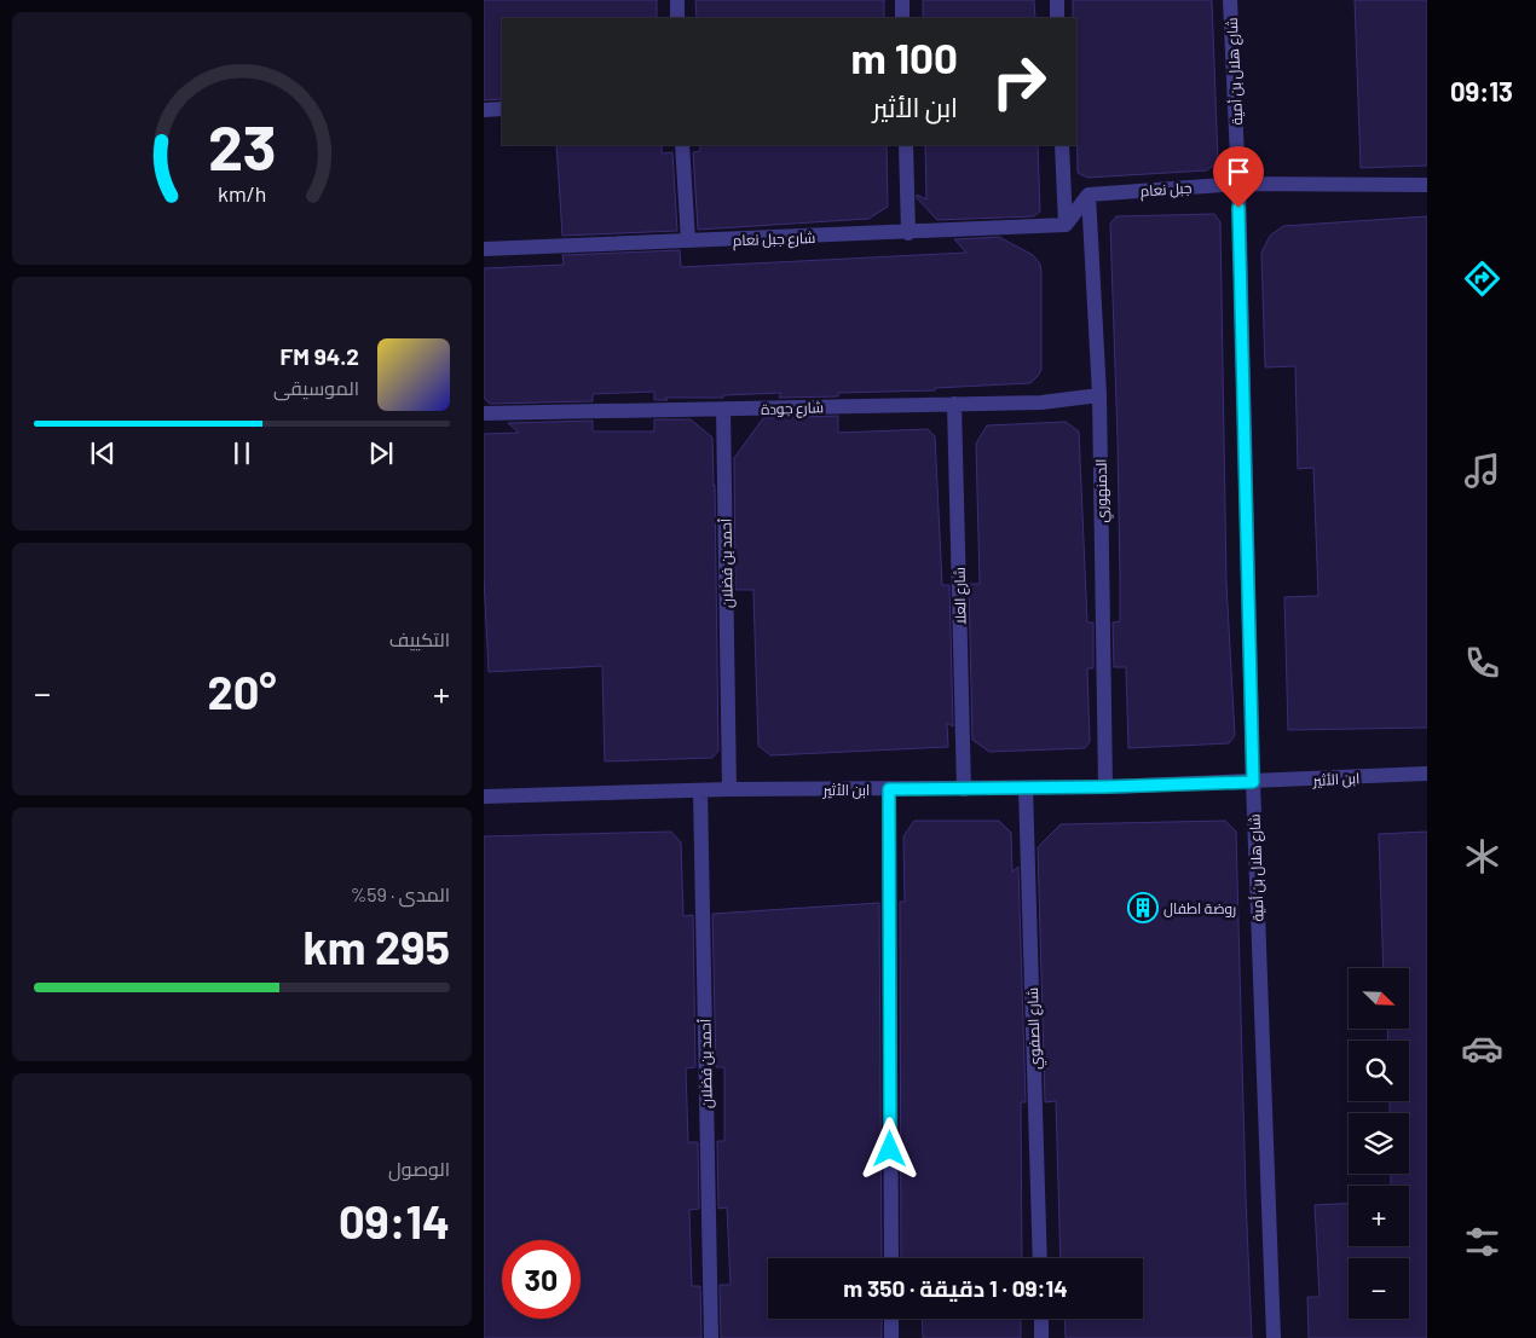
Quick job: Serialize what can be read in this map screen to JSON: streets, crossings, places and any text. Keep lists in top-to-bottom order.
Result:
{
  "streets": {
    "street": [
      "شارع هلال بن أمية",
      "جبل نعام",
      "شارع جبل نعام",
      "شارع جودة",
      "الدمنهوري",
      "أحمد بن فضلان",
      "شارع العلا",
      "ابن الأثير",
      "شارع الصفوي"
    ]
  },
  "crossings": [
    ["شارع هلال بن أمية", "جبل نعام"],
    ["شارع هلال بن أمية", "ابن الأثير"],
    ["جبل نعام", "الدمنهوري"],
    ["شارع جودة", "الدمنهوري"],
    ["شارع جودة", "أحمد بن فضلان"],
    ["شارع جودة", "شارع العلا"],
    ["الدمنهوري", "ابن الأثير"],
    ["أحمد بن فضلان", "ابن الأثير"],
    ["شارع العلا", "ابن الأثير"],
    ["ابن الأثير", "شارع الصفوي"]
  ],
  "places": {
    "building": ["روضة اطفال"]
  },
  "north": "bottom right",
  "page": {
    "tabs": "09:13",
    "turn": ["100 m", "ابن الأثير"],
    "song": ["94.2 FM", "الموسيقى"],
    "tile": [
      "التكييف",
      ["المدى · 59%", "295 km"],
      ["الوصول", "09:14"]
    ],
    "heat": ["−", "20°", "+"],
    "map_buttons": ["+", "−"],
    "limit": "30",
    "trip": "09:14 · 1 دقيقة · 350 m",
    "gauge": ["23", "km/h"]
  }
}
